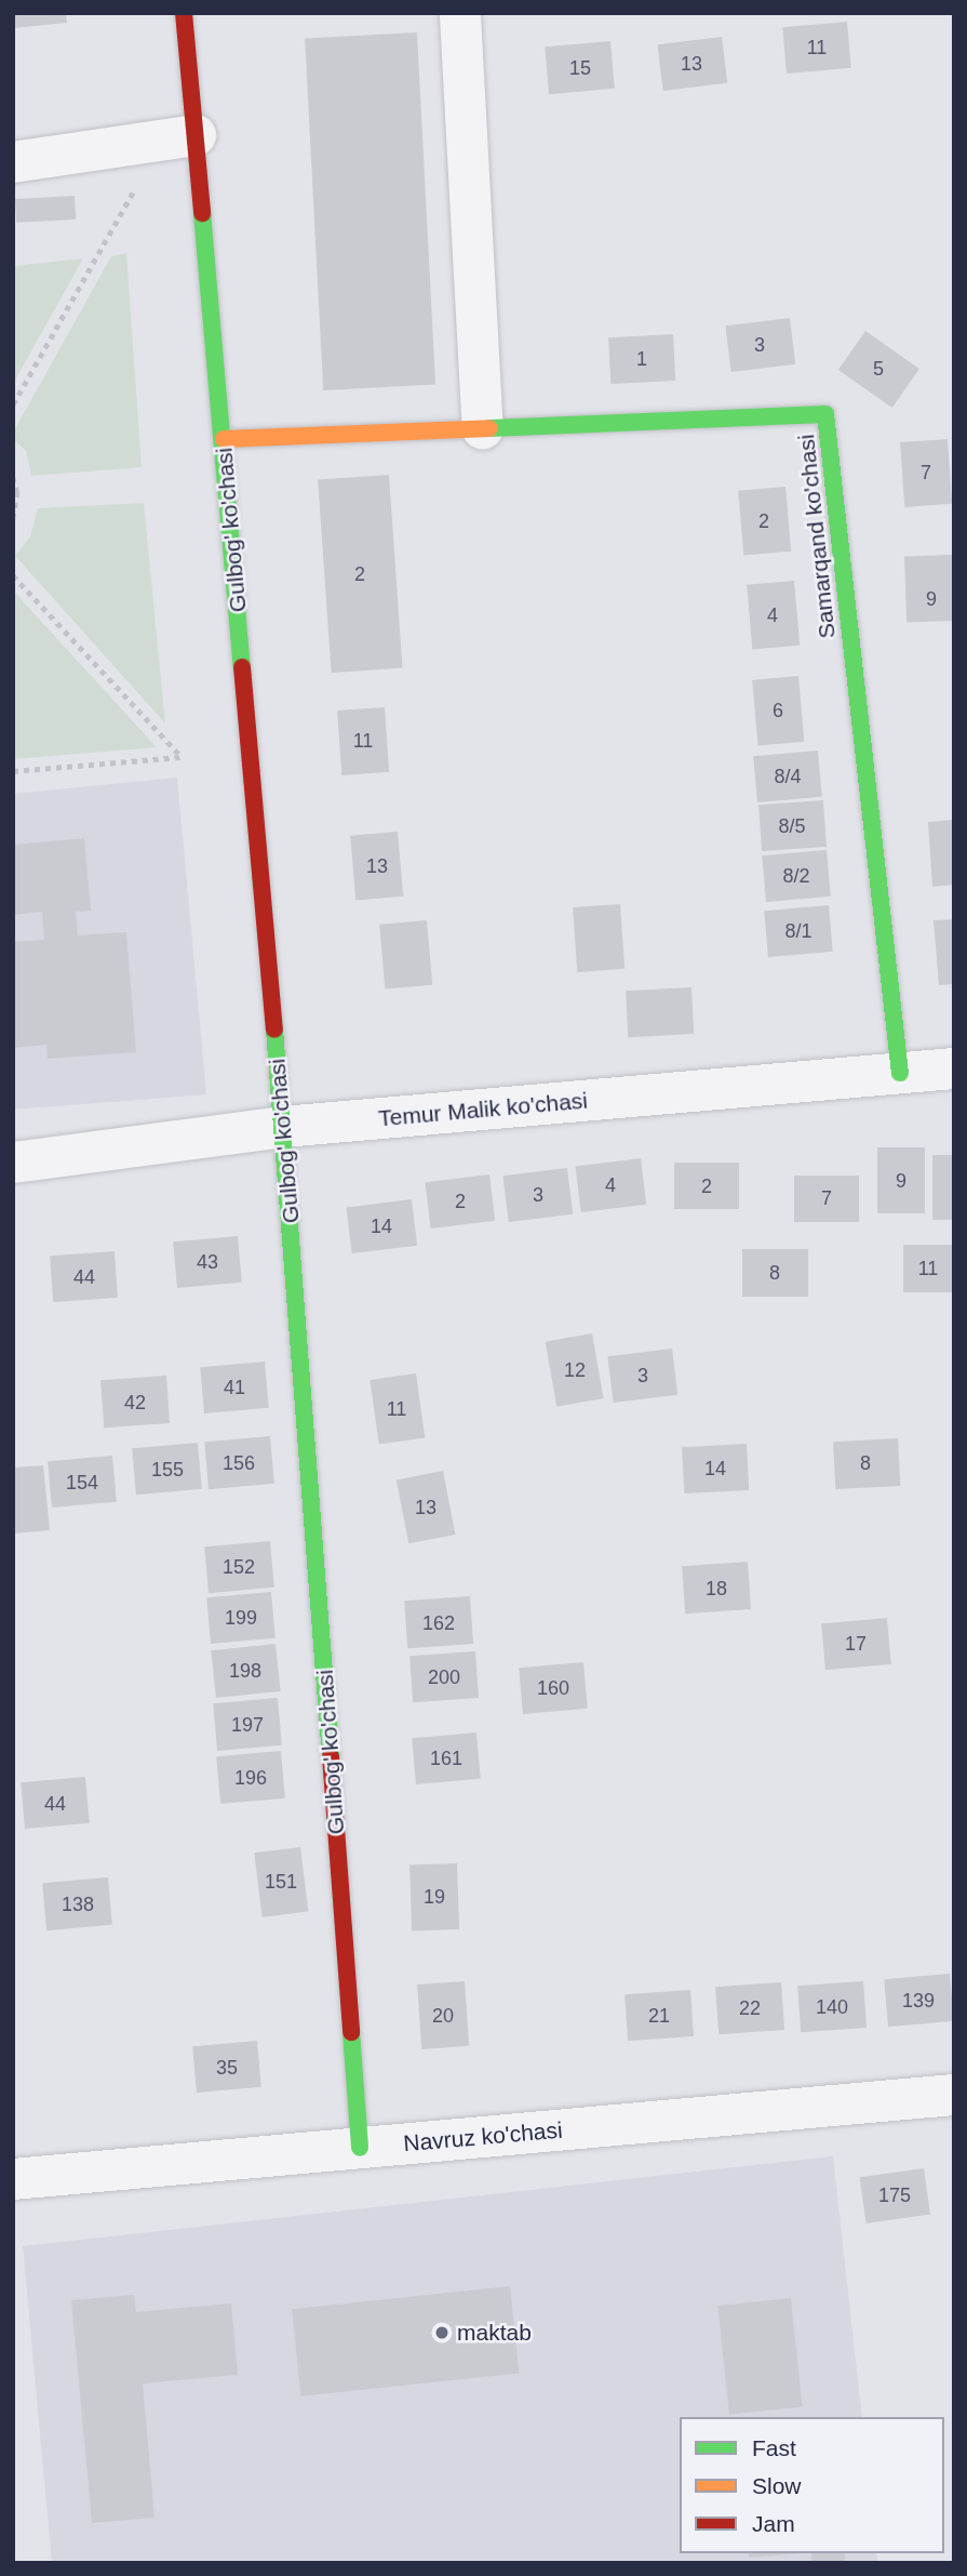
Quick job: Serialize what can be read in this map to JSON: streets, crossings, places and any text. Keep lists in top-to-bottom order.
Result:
{
  "streets": {
    "street": [
      "Gulbog' ko'chasi",
      "Samarqand ko'chasi",
      "Temur Malik ko'chasi",
      "Navruz ko'chasi"
    ]
  },
  "crossings": [
    ["Gulbog' ko'chasi", "Samarqand ko'chasi"],
    ["Gulbog' ko'chasi", "Temur Malik ko'chasi"],
    ["Gulbog' ko'chasi", "Navruz ko'chasi"],
    ["Samarqand ko'chasi", "Temur Malik ko'chasi"]
  ],
  "places": ["maktab"],
  "house_numbers": [
    "11",
    "13",
    "15",
    "3",
    "1",
    "5",
    "7",
    "2",
    "2",
    "9",
    "4",
    "6",
    "11",
    "8/4",
    "8/5",
    "13",
    "8/2",
    "8/1",
    "9",
    "4",
    "2",
    "3",
    "7",
    "2",
    "14",
    "43",
    "11",
    "8",
    "44",
    "12",
    "3",
    "41",
    "42",
    "11",
    "156",
    "8",
    "14",
    "155",
    "154",
    "13",
    "152",
    "18",
    "199",
    "162",
    "17",
    "198",
    "200",
    "160",
    "197",
    "161",
    "196",
    "44",
    "151",
    "19",
    "138",
    "139",
    "140",
    "22",
    "20",
    "21",
    "35",
    "175"
  ],
  "legend": ["Fast", "Slow", "Jam"]
}
